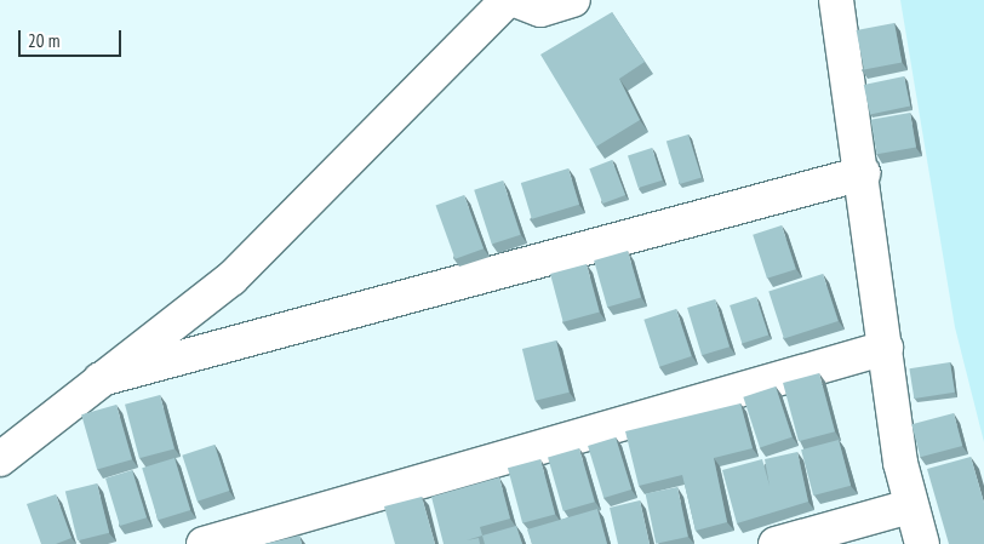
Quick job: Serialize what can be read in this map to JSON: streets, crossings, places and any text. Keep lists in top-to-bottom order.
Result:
{
  "scale_bar": "20 m"
}
